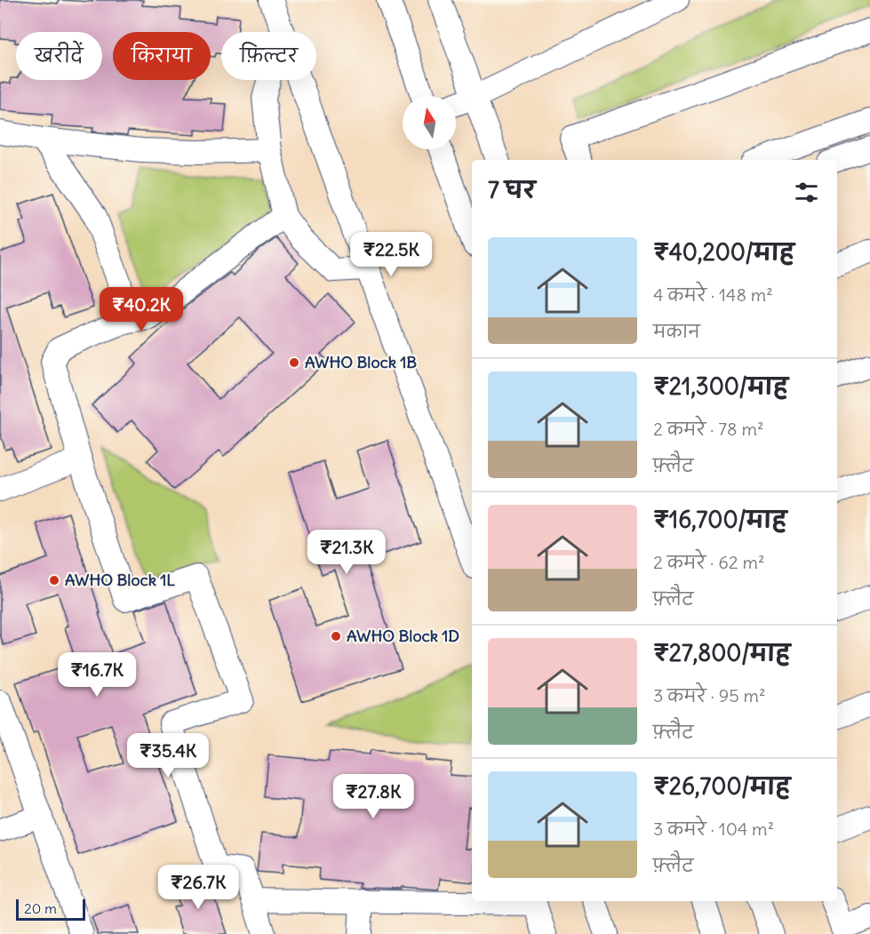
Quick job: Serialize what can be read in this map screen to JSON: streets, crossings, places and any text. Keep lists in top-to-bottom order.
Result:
{
  "places": ["AWHO Block 1B", "AWHO Block 1L", "AWHO Block 1D"],
  "scale_bar": "20 m",
  "north": "top",
  "page": {
    "chip": ["खरीदें", "किराया", "फ़िल्टर"],
    "heading": "7 घर",
    "list": [
      {
        "name": "₹40,200/माह",
        "note": "4 कमरे · 148 m² · मकान"
      },
      {
        "name": "₹21,300/माह",
        "note": "2 कमरे · 78 m² · फ़्लैट"
      },
      {
        "name": "₹16,700/माह",
        "note": "2 कमरे · 62 m² · फ़्लैट"
      },
      {
        "name": "₹27,800/माह",
        "note": "3 कमरे · 95 m² · फ़्लैट"
      },
      {
        "name": "₹26,700/माह",
        "note": "3 कमरे · 104 m² · फ़्लैट"
      }
    ],
    "price": [
      "₹22.5K",
      "₹40.2K",
      "₹21.3K",
      "₹16.7K",
      "₹35.4K",
      "₹27.8K",
      "₹26.7K"
    ],
    "scale": "20 m"
  }
}
